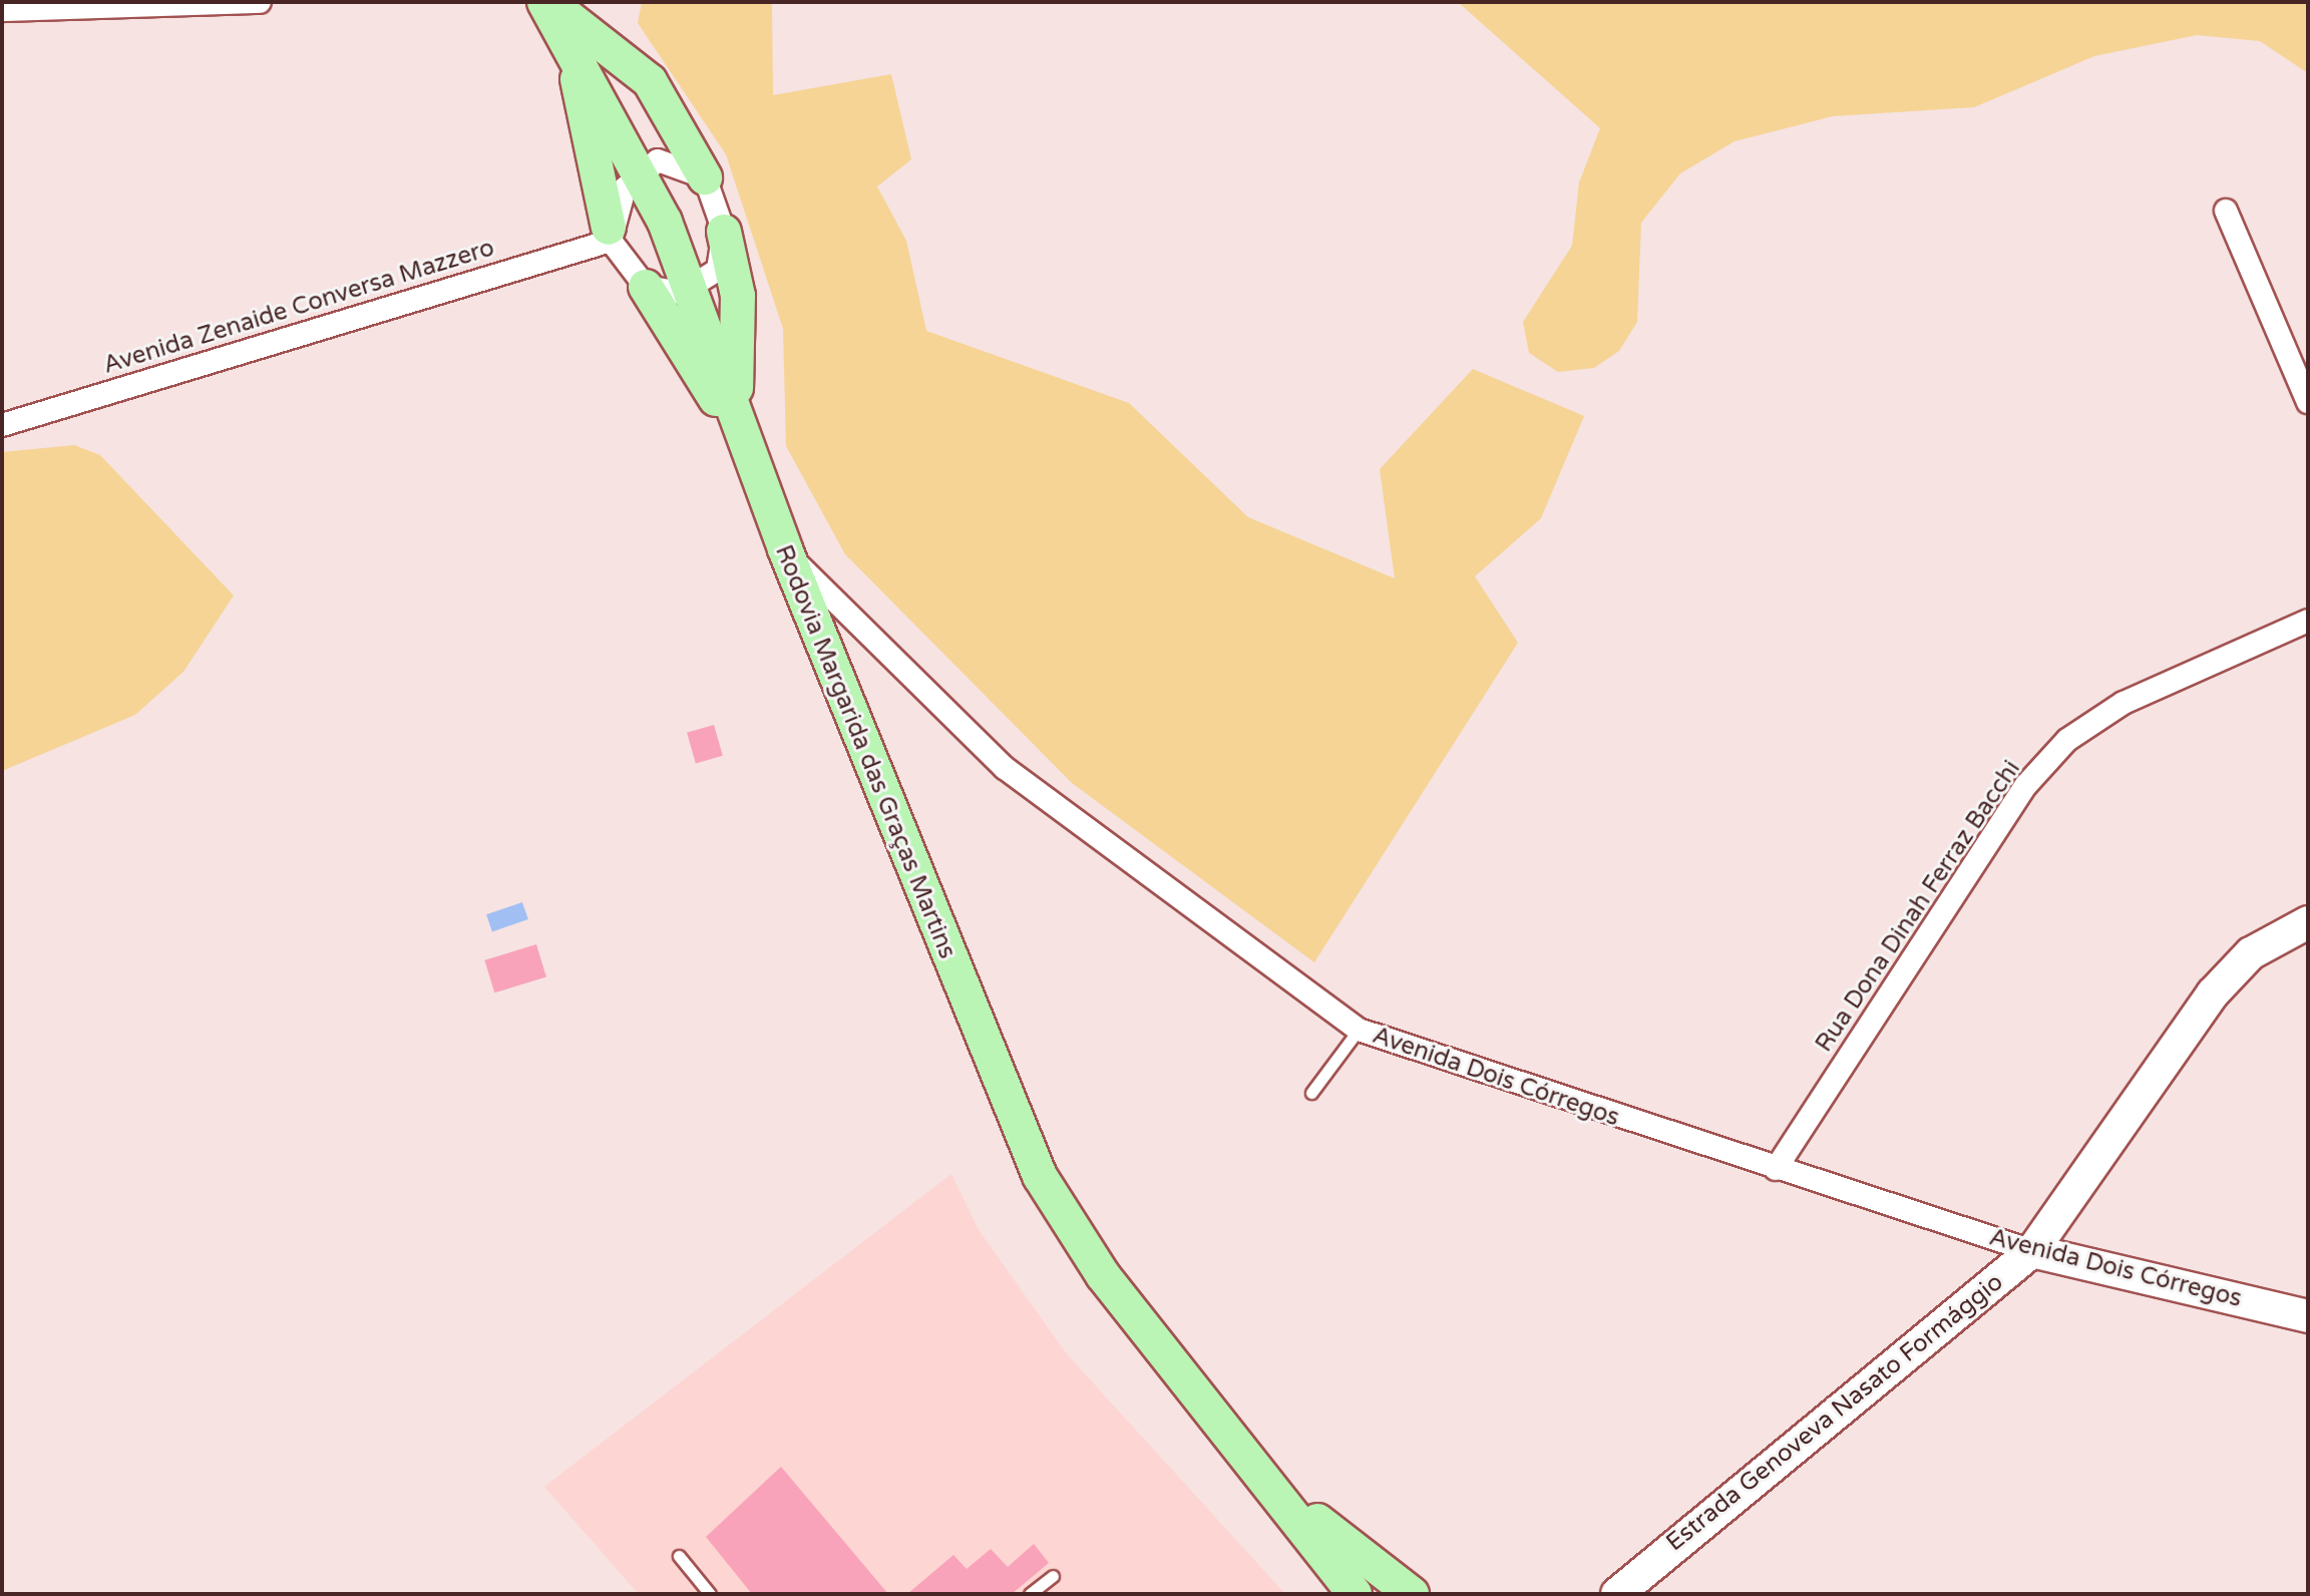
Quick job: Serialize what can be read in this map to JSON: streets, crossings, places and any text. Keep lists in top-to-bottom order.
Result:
{
  "streets": {
    "main road": ["Rodovia Margarida das Graças Martins"],
    "street": [
      "Avenida Zenaide Conversa Mazzero",
      "Rua Dona Dinah Ferraz Bacchi",
      "Avenida Dois Córregos",
      "Estrada Genoveva Nasato Formággio"
    ]
  },
  "crossings": [
    ["Rodovia Margarida das Graças Martins", "Avenida Dois Córregos"],
    ["Rua Dona Dinah Ferraz Bacchi", "Avenida Dois Córregos"],
    ["Avenida Dois Córregos", "Estrada Genoveva Nasato Formággio"]
  ]
}
